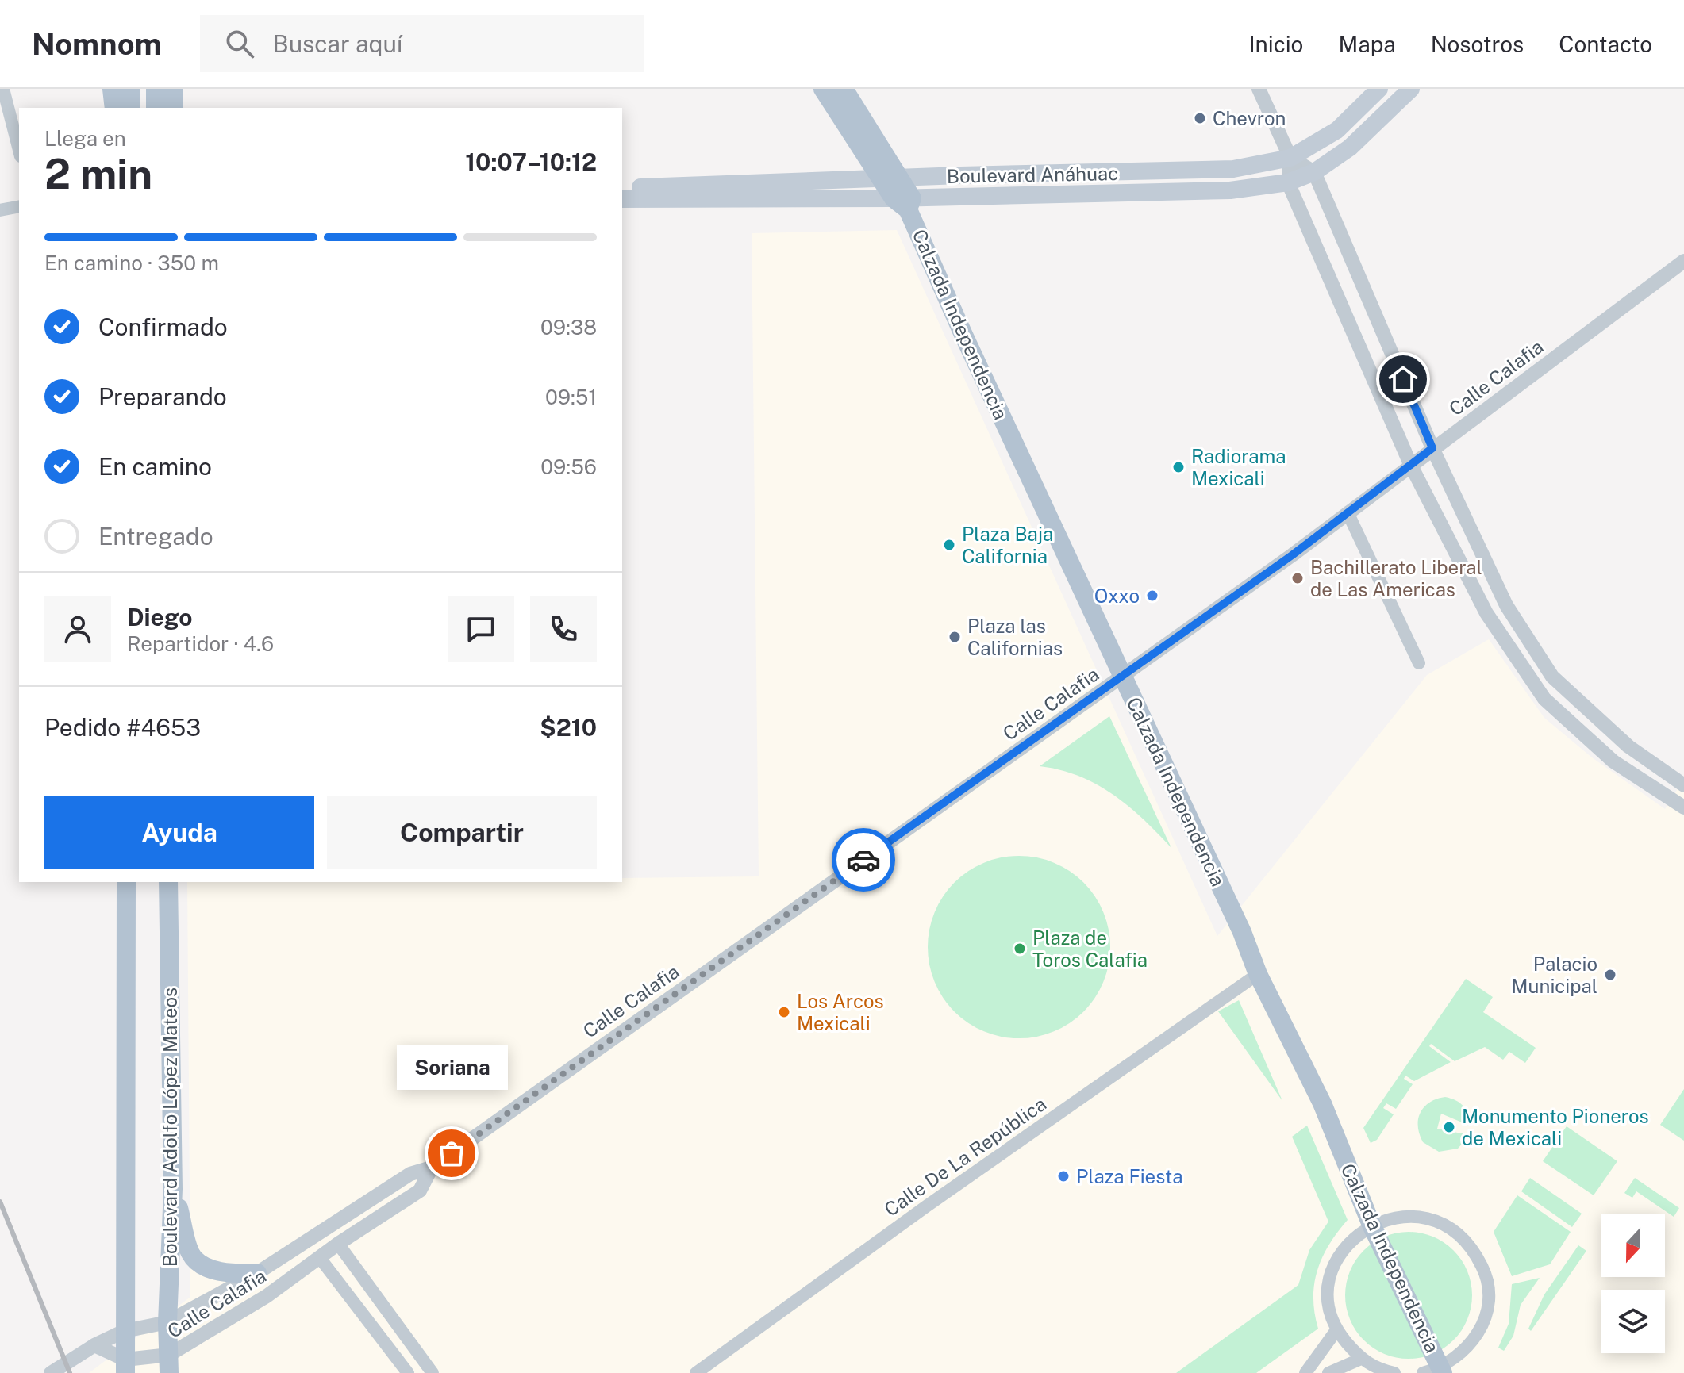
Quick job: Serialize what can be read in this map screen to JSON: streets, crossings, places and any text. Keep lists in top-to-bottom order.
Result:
{
  "streets": {
    "main road": ["Boulevard Anáhuac", "Calzada Independencia", "Boulevard Adolfo López Mateos"],
    "street": ["Calle Calafia", "Calle De La República"]
  },
  "crossings": [
    ["Boulevard Anáhuac", "Calzada Independencia"],
    ["Calzada Independencia", "Calle Calafia"],
    ["Calzada Independencia", "Calle De La República"],
    ["Calle Calafia", "Boulevard Adolfo López Mateos"]
  ],
  "places": [
    "Chevron",
    "Radiorama Mexicali",
    "Plaza Baja California",
    "Bachillerato Liberal de Las Americas",
    "Oxxo",
    "Plaza las Californias",
    "Plaza de Toros Calafia",
    "Palacio Municipal",
    "Los Arcos Mexicali",
    "Monumento Pioneros de Mexicali",
    "Soriana",
    "Plaza Fiesta"
  ],
  "north": "bottom",
  "page": {
    "header": "Nomnom",
    "search": "Buscar aquí",
    "nav": [
      "Inicio",
      "Mapa",
      "Nosotros",
      "Contacto"
    ],
    "heading": ["2 min", "Llega en", "10:07–10:12"],
    "panel": [
      "Diego",
      "Repartidor · 4.6",
      "Pedido #4653",
      "$210"
    ],
    "bar": "En camino · 350 m",
    "list": [
      ["Confirmado", "09:38"],
      ["Preparando", "09:51"],
      ["En camino", "09:56"],
      "Entregado"
    ],
    "buttons": ["Ayuda", "Compartir"],
    "bubble": "Soriana"
  }
}
